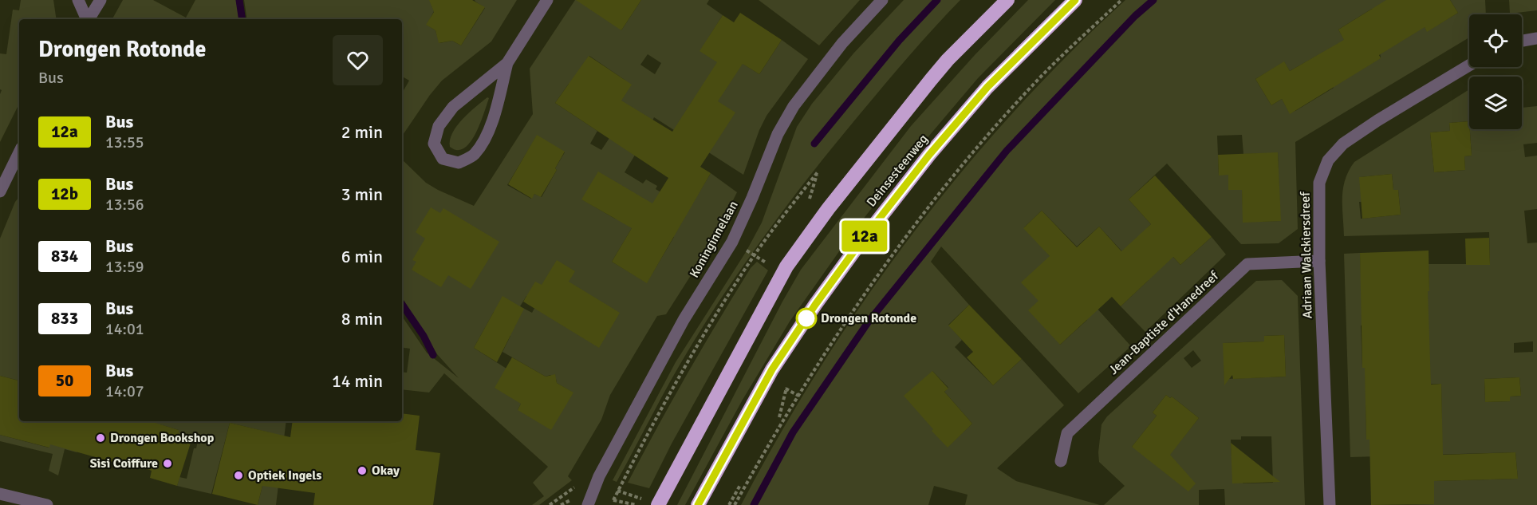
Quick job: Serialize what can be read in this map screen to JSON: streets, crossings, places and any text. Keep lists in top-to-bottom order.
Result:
{
  "streets": {
    "highway": ["Deinsesteenweg"],
    "street": ["Koninginnelaan", "Adriaan Walckiersdreef", "Jean-Baptiste d'Hanedreef"]
  },
  "crossings": [
    ["Adriaan Walckiersdreef", "Jean-Baptiste d'Hanedreef"]
  ],
  "places": [
    "Drongen Rotonde",
    "Drongen Bookshop",
    "Sisi Coiffure",
    "Okay",
    "Optiek Ingels"
  ],
  "lines": ["bus line 12a"],
  "page": {
    "on_map": "12a",
    "heading": ["Drongen Rotonde", "Bus"],
    "list": [
      {
        "mark": "12a",
        "name": "Bus",
        "note": "13:55",
        "value": "2 min"
      },
      {
        "mark": "12b",
        "name": "Bus",
        "note": "13:56",
        "value": "3 min"
      },
      {
        "mark": "834",
        "name": "Bus",
        "note": "13:59",
        "value": "6 min"
      },
      {
        "mark": "833",
        "name": "Bus",
        "note": "14:01",
        "value": "8 min"
      },
      {
        "mark": "50",
        "name": "Bus",
        "note": "14:07",
        "value": "14 min"
      }
    ]
  }
}
